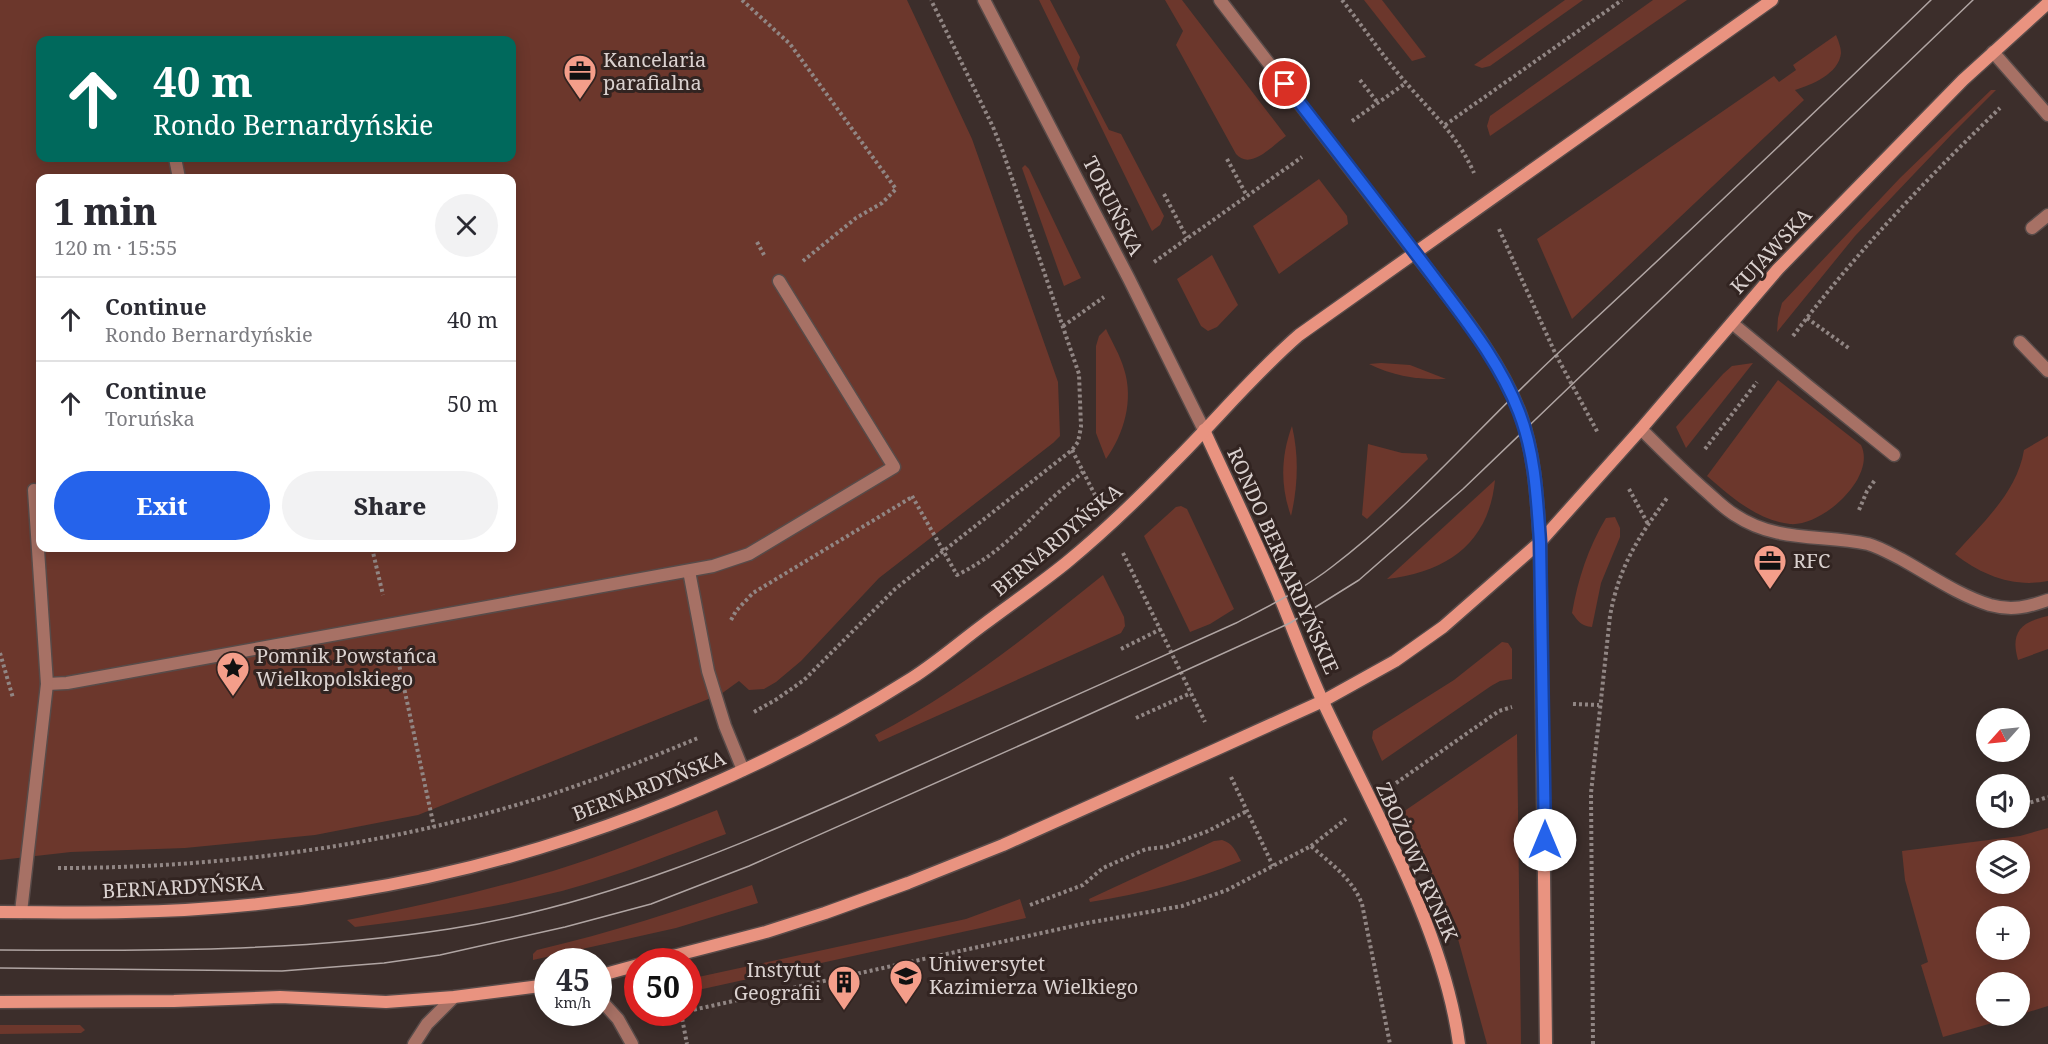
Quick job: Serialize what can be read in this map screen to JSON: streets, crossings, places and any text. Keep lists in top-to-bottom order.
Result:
{
  "streets": {
    "main road": [
      "KUJAWSKA",
      "BERNARDYŃSKA",
      "RONDO BERNARDYŃSKIE",
      "ZBOŻOWY RYNEK"
    ],
    "street": ["TORUŃSKA"]
  },
  "crossings": [
    ["TORUŃSKA", "BERNARDYŃSKA"],
    ["TORUŃSKA", "RONDO BERNARDYŃSKIE"],
    ["KUJAWSKA", "RONDO BERNARDYŃSKIE"],
    ["BERNARDYŃSKA", "RONDO BERNARDYŃSKIE"],
    ["RONDO BERNARDYŃSKIE", "ZBOŻOWY RYNEK"]
  ],
  "places": {
    "office": ["Kancelaria parafialna", "RFC"],
    "place": ["Pomnik Powstańca Wielkopolskiego"],
    "school or university": ["Uniwersytet Kazimierza Wielkiego"],
    "building": ["Instytut Geografii"]
  },
  "north": "bottom left",
  "page": {
    "turn": ["40 m", "Rondo Bernardyńskie"],
    "heading": ["1 min", "120 m · 15:55"],
    "list": [
      {
        "name": "Continue",
        "note": "Rondo Bernardyńskie",
        "value": "40 m"
      },
      {
        "name": "Continue",
        "note": "Toruńska",
        "value": "50 m"
      }
    ],
    "buttons": ["Exit", "Share"],
    "map_buttons": ["+", "−"],
    "speed": "45 km/h",
    "limit": "50"
  }
}
